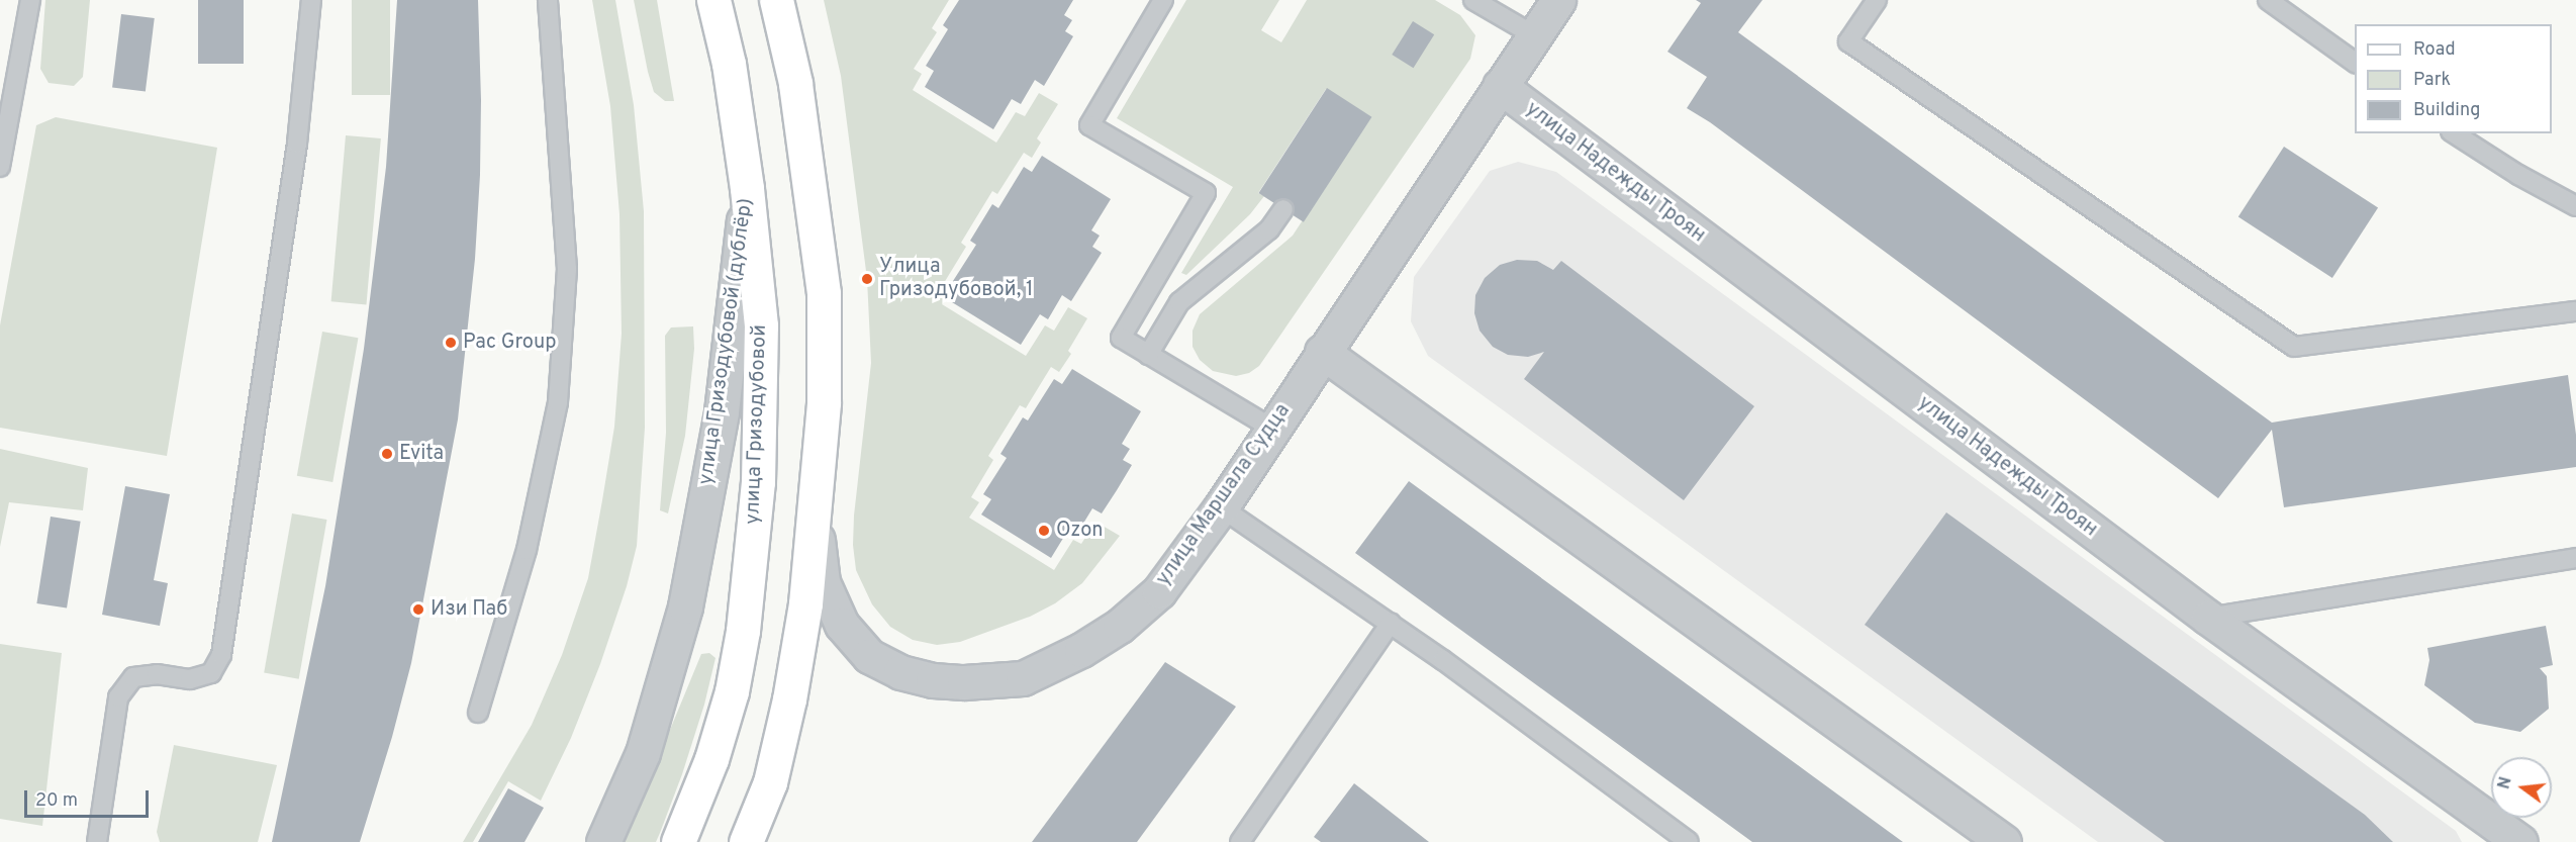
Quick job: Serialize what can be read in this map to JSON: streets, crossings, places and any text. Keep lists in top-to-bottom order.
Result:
{
  "streets": {
    "street": [
      "улица Надежды Троян",
      "улица Гризодубовой (дублёр)",
      "улица Гризодубовой",
      "улица Маршала Судца"
    ]
  },
  "crossings": [
    ["улица Надежды Троян", "улица Маршала Судца"],
    ["улица Гризодубовой (дублёр)", "улица Гризодубовой"]
  ],
  "places": [
    "Улица Гризодубовой, 1",
    "Pac Group",
    "Evita",
    "Ozon",
    "Изи Паб"
  ],
  "legend": ["Road", "Park", "Building"],
  "scale_bar": "20 m",
  "north": "left"
}
